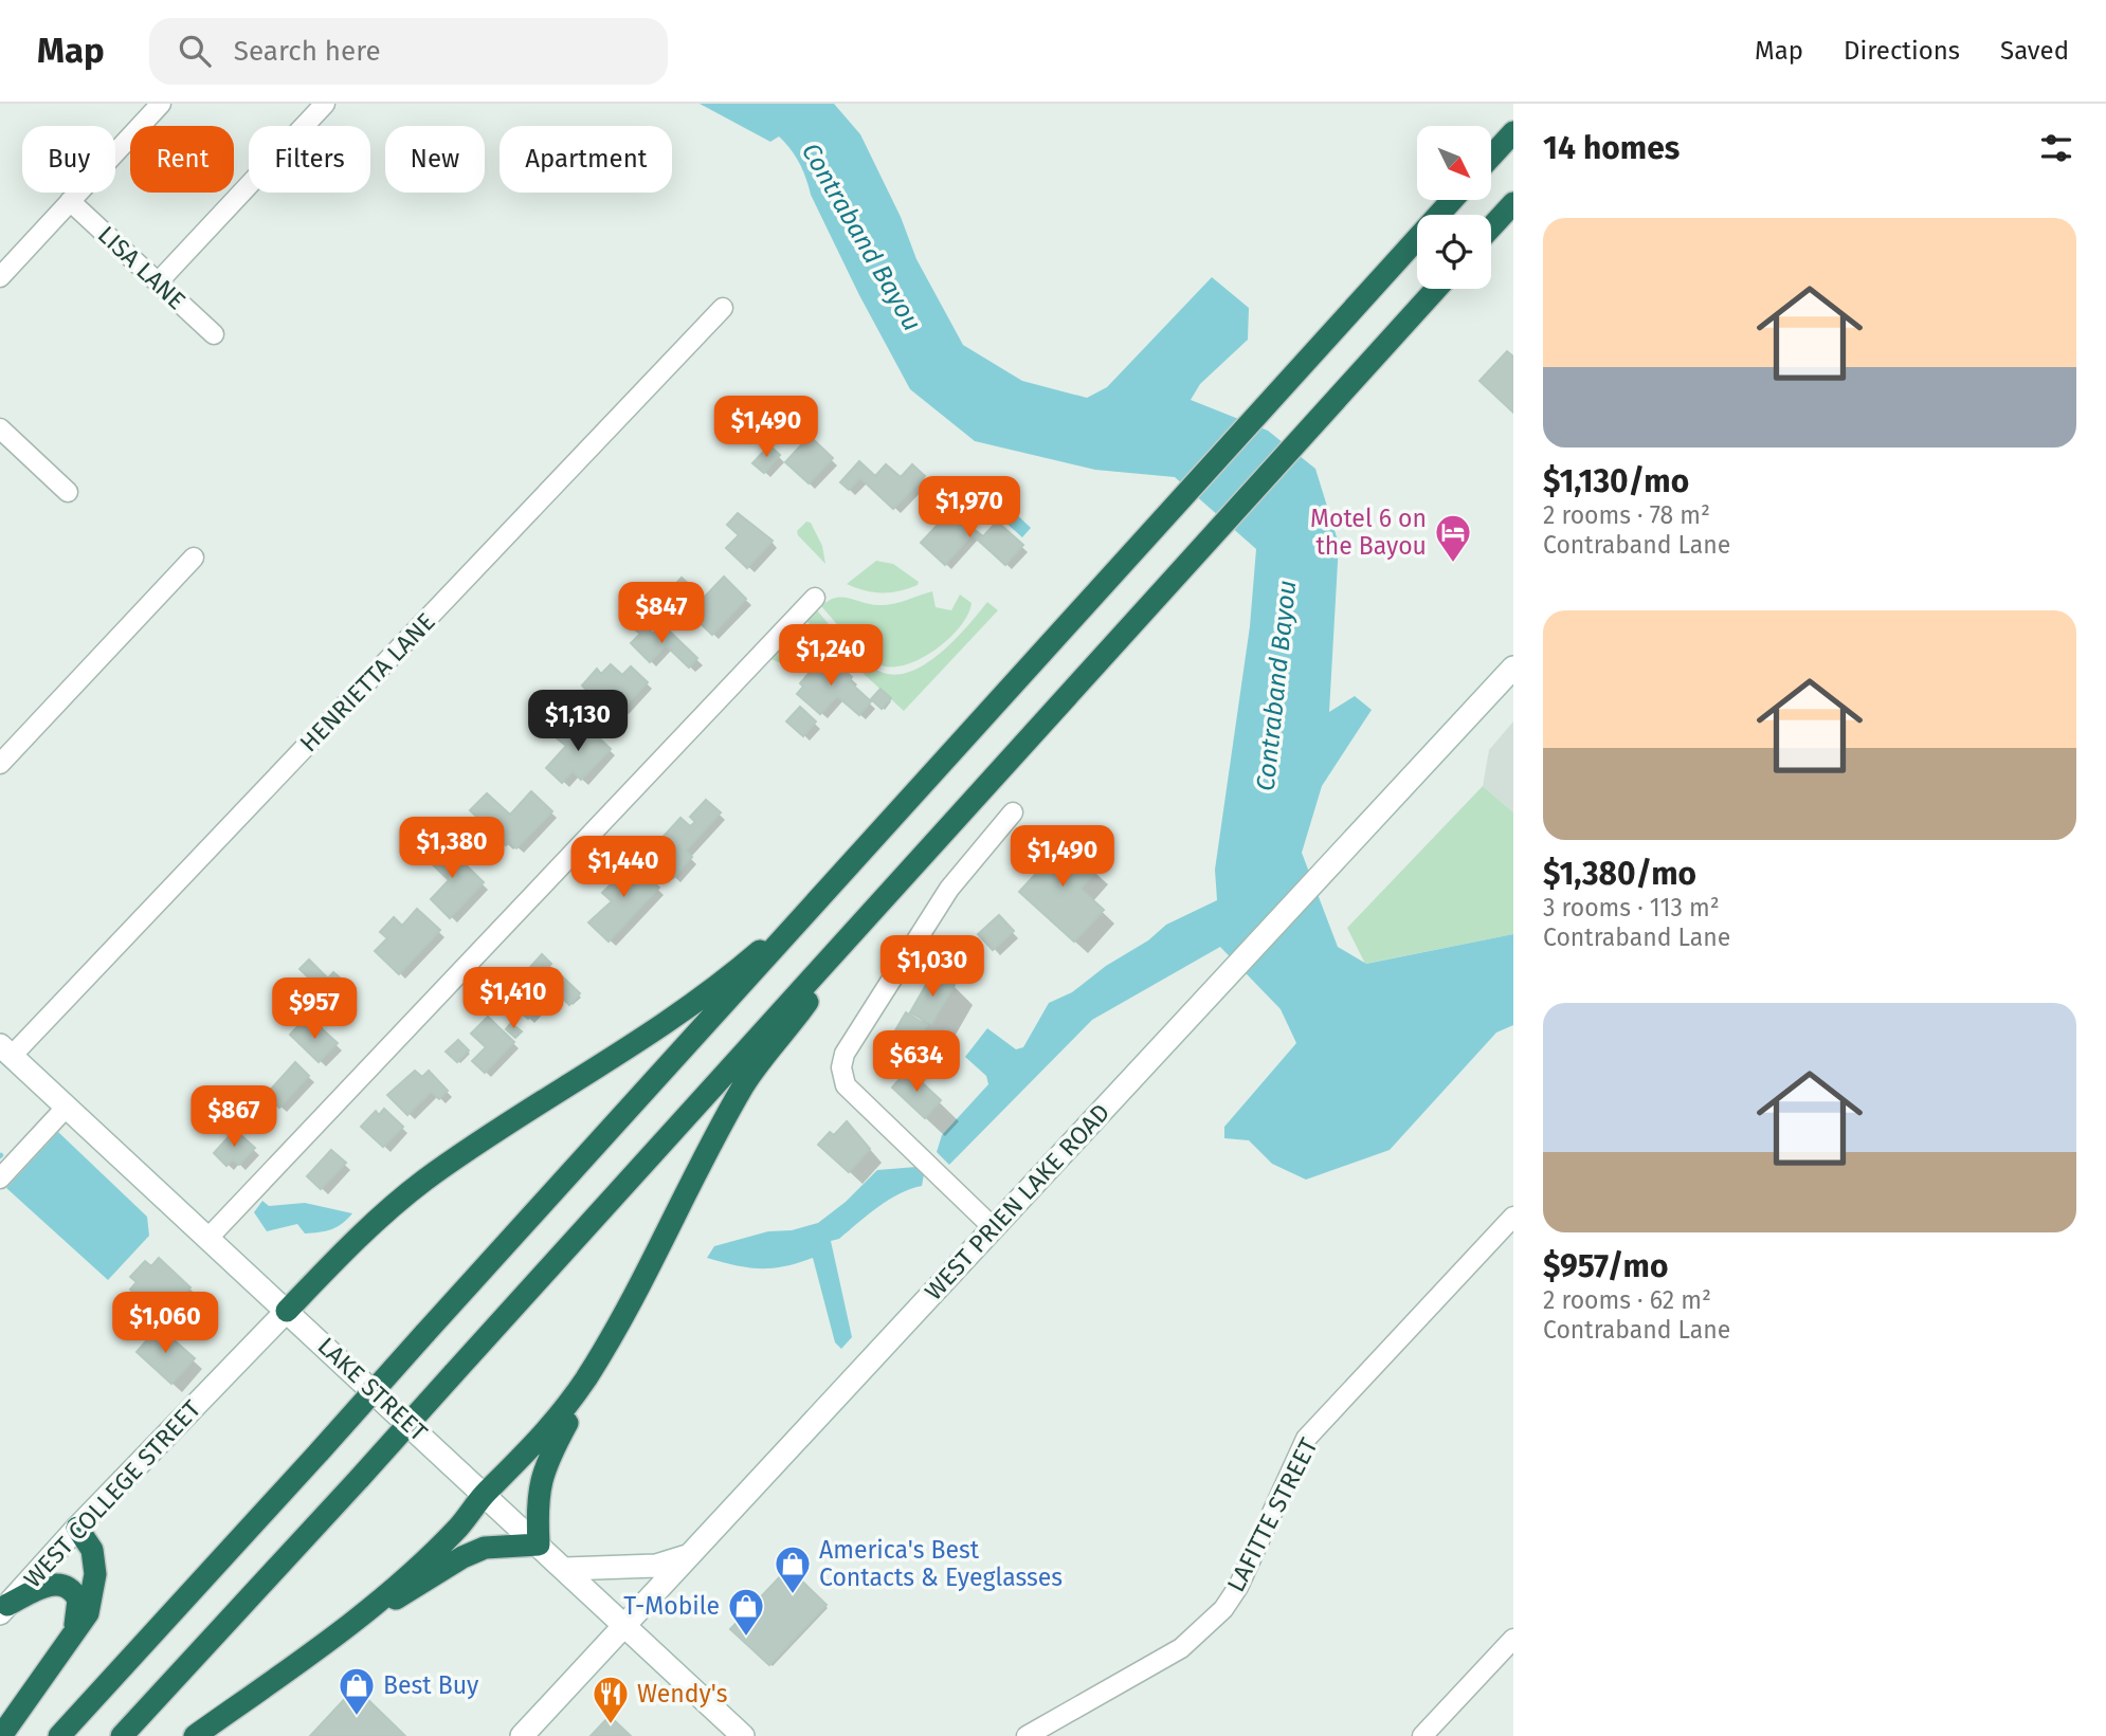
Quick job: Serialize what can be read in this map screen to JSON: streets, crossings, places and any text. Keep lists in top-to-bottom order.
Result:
{
  "streets": {
    "street": [
      "LISA LANE",
      "HENRIETTA LANE",
      "WEST PRIEN LAKE ROAD",
      "LAKE STREET",
      "WEST COLLEGE STREET",
      "LAFITTE STREET"
    ]
  },
  "crossings": [
    ["HENRIETTA LANE", "LAKE STREET"],
    ["WEST PRIEN LAKE ROAD", "LAKE STREET"],
    ["LAKE STREET", "WEST COLLEGE STREET"]
  ],
  "water": ["Contraband Bayou"],
  "places": {
    "hotel": ["Motel 6 on the Bayou"],
    "shop": ["America's Best Contacts & Eyeglasses", "T-Mobile", "Best Buy"],
    "restaurant": ["Wendy's"]
  },
  "north": "bottom right",
  "page": {
    "header": "Map",
    "search": "Search here",
    "nav": ["Map", "Directions", "Saved"],
    "heading": "14 homes",
    "chip": [
      "Buy",
      "Rent",
      "Filters",
      "New",
      "Apartment"
    ],
    "list": [
      {
        "name": "$1,130/mo",
        "note": "2 rooms · 78 m² · Contraband Lane"
      },
      {
        "name": "$1,380/mo",
        "note": "3 rooms · 113 m² · Contraband Lane"
      },
      {
        "name": "$957/mo",
        "note": "2 rooms · 62 m² · Contraband Lane"
      }
    ],
    "price": [
      "$1,490",
      "$1,970",
      "$847",
      "$1,240",
      "$1,130",
      "$1,380",
      "$1,490",
      "$1,440",
      "$1,030",
      "$1,410",
      "$957",
      "$634",
      "$867",
      "$1,060"
    ]
  }
}
